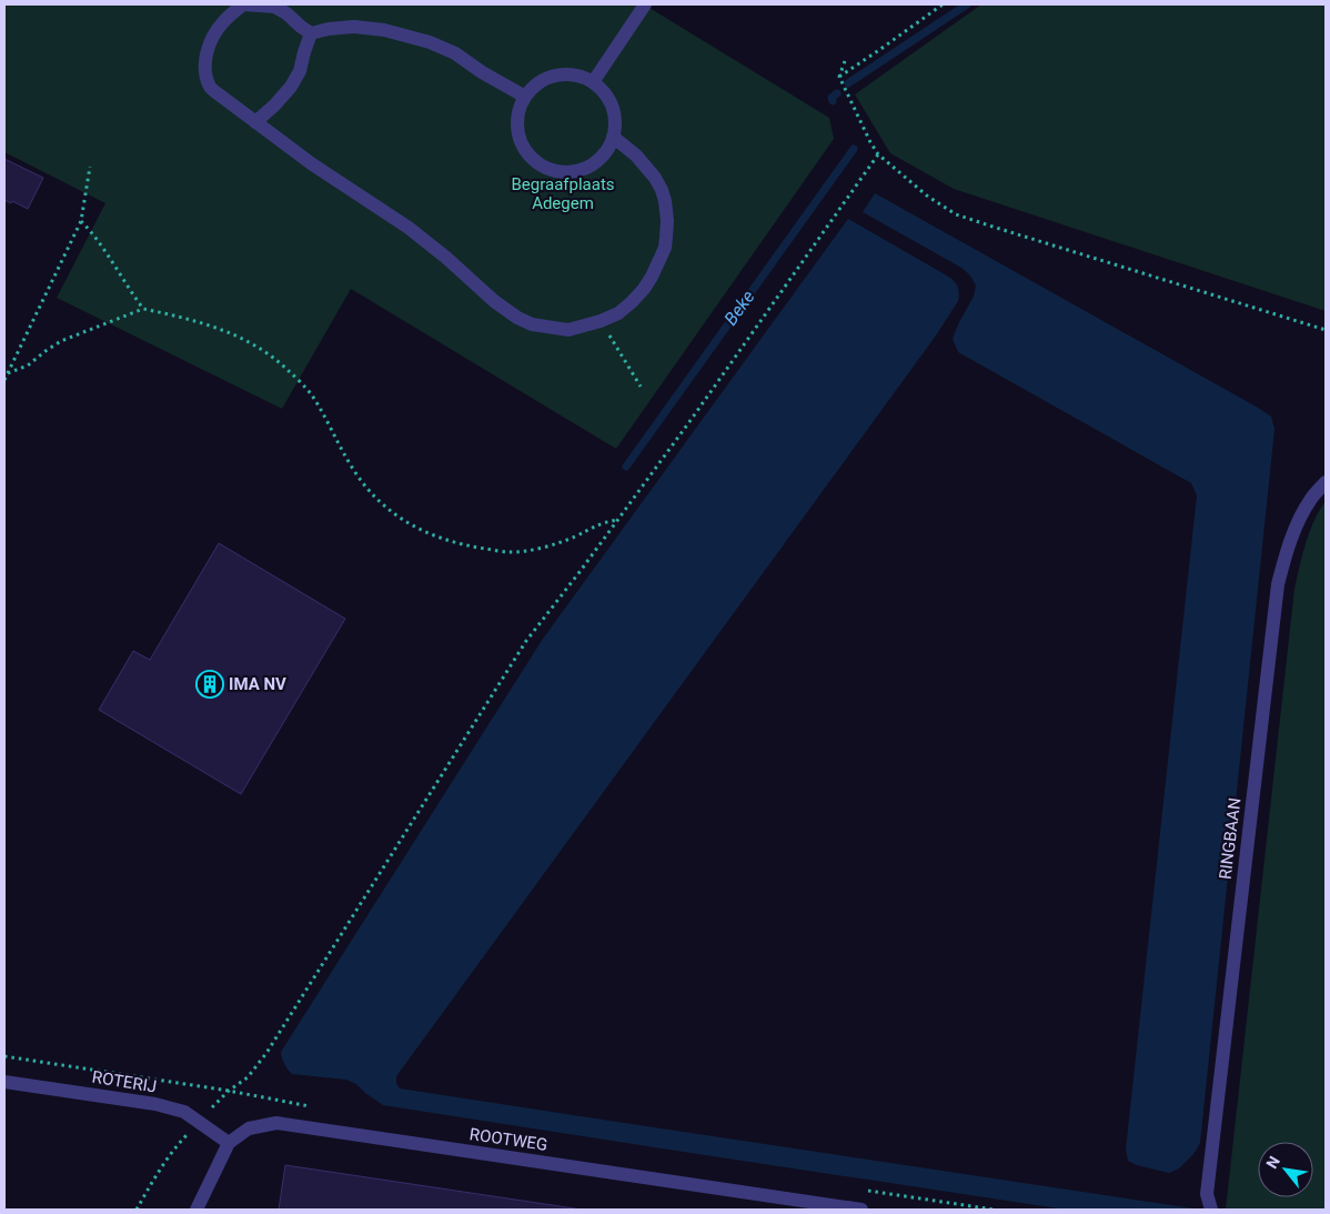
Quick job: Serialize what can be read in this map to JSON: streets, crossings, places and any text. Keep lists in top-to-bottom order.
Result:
{
  "streets": {
    "street": ["RINGBAAN", "ROTERIJ", "ROOTWEG"]
  },
  "crossings": [
    ["ROTERIJ", "ROOTWEG"]
  ],
  "water": ["Beke"],
  "parks": ["Begraafplaats Adegem"],
  "places": {
    "building": ["IMA NV"]
  },
  "north": "top left"
}
